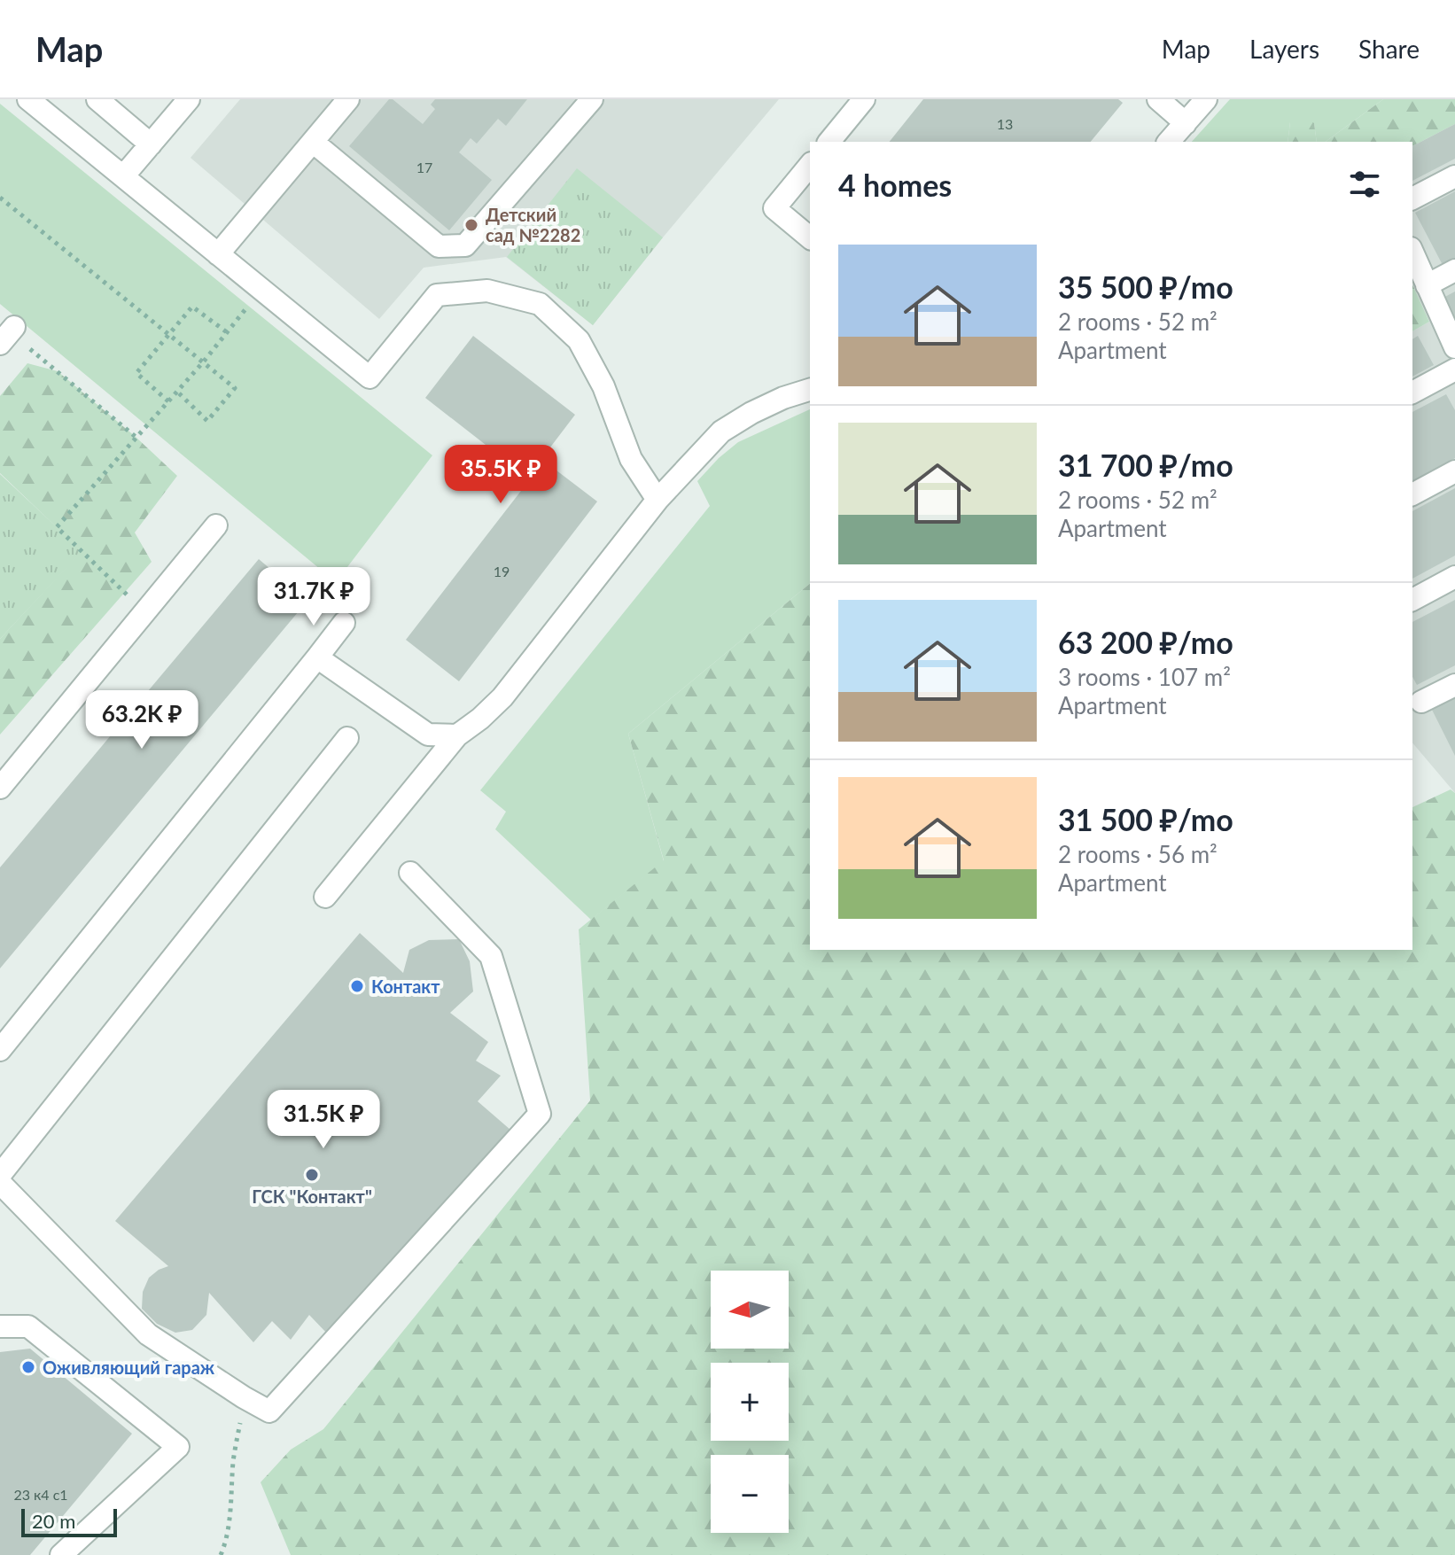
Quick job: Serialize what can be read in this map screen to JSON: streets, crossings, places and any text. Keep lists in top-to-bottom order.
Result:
{
  "places": [
    "Детский сад №2282",
    "Контакт",
    "ГСК \"Контакт\"",
    "Оживляющий гараж"
  ],
  "house_numbers": [
    "13",
    "17",
    "19",
    "23 к4 с1"
  ],
  "scale_bar": "20 m",
  "north": "left",
  "page": {
    "header": "Map",
    "nav": ["Map", "Layers", "Share"],
    "heading": "4 homes",
    "list": [
      {
        "name": "35 500 ₽/mo",
        "note": "2 rooms · 52 m² · Apartment"
      },
      {
        "name": "31 700 ₽/mo",
        "note": "2 rooms · 52 m² · Apartment"
      },
      {
        "name": "63 200 ₽/mo",
        "note": "3 rooms · 107 m² · Apartment"
      },
      {
        "name": "31 500 ₽/mo",
        "note": "2 rooms · 56 m² · Apartment"
      }
    ],
    "price": [
      "35.5K ₽",
      "31.7K ₽",
      "63.2K ₽",
      "31.5K ₽"
    ],
    "map_buttons": ["+", "−"],
    "scale": "20 m"
  }
}
